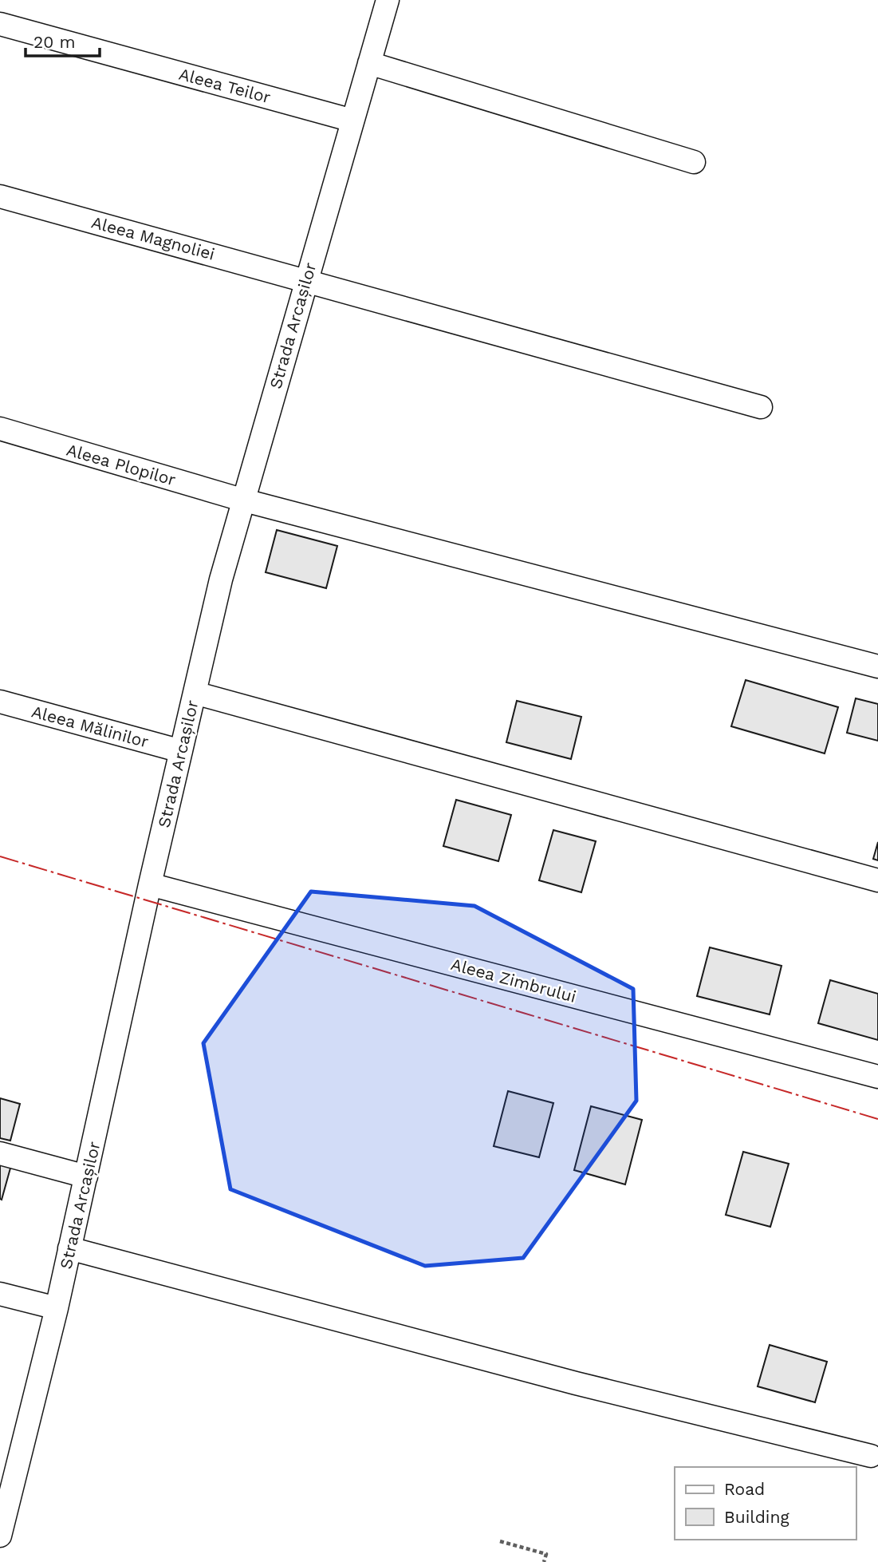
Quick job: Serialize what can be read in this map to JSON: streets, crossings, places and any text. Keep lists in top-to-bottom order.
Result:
{
  "streets": {
    "street": [
      "Aleea Teilor",
      "Aleea Magnoliei",
      "Strada Arcașilor",
      "Aleea Plopilor",
      "Aleea Mălinilor",
      "Aleea Zimbrului"
    ]
  },
  "crossings": [
    ["Aleea Teilor", "Strada Arcașilor"],
    ["Aleea Magnoliei", "Strada Arcașilor"],
    ["Strada Arcașilor", "Aleea Plopilor"],
    ["Strada Arcașilor", "Aleea Mălinilor"],
    ["Strada Arcașilor", "Aleea Zimbrului"]
  ],
  "legend": ["Road", "Building"],
  "scale_bar": "20 m"
}
